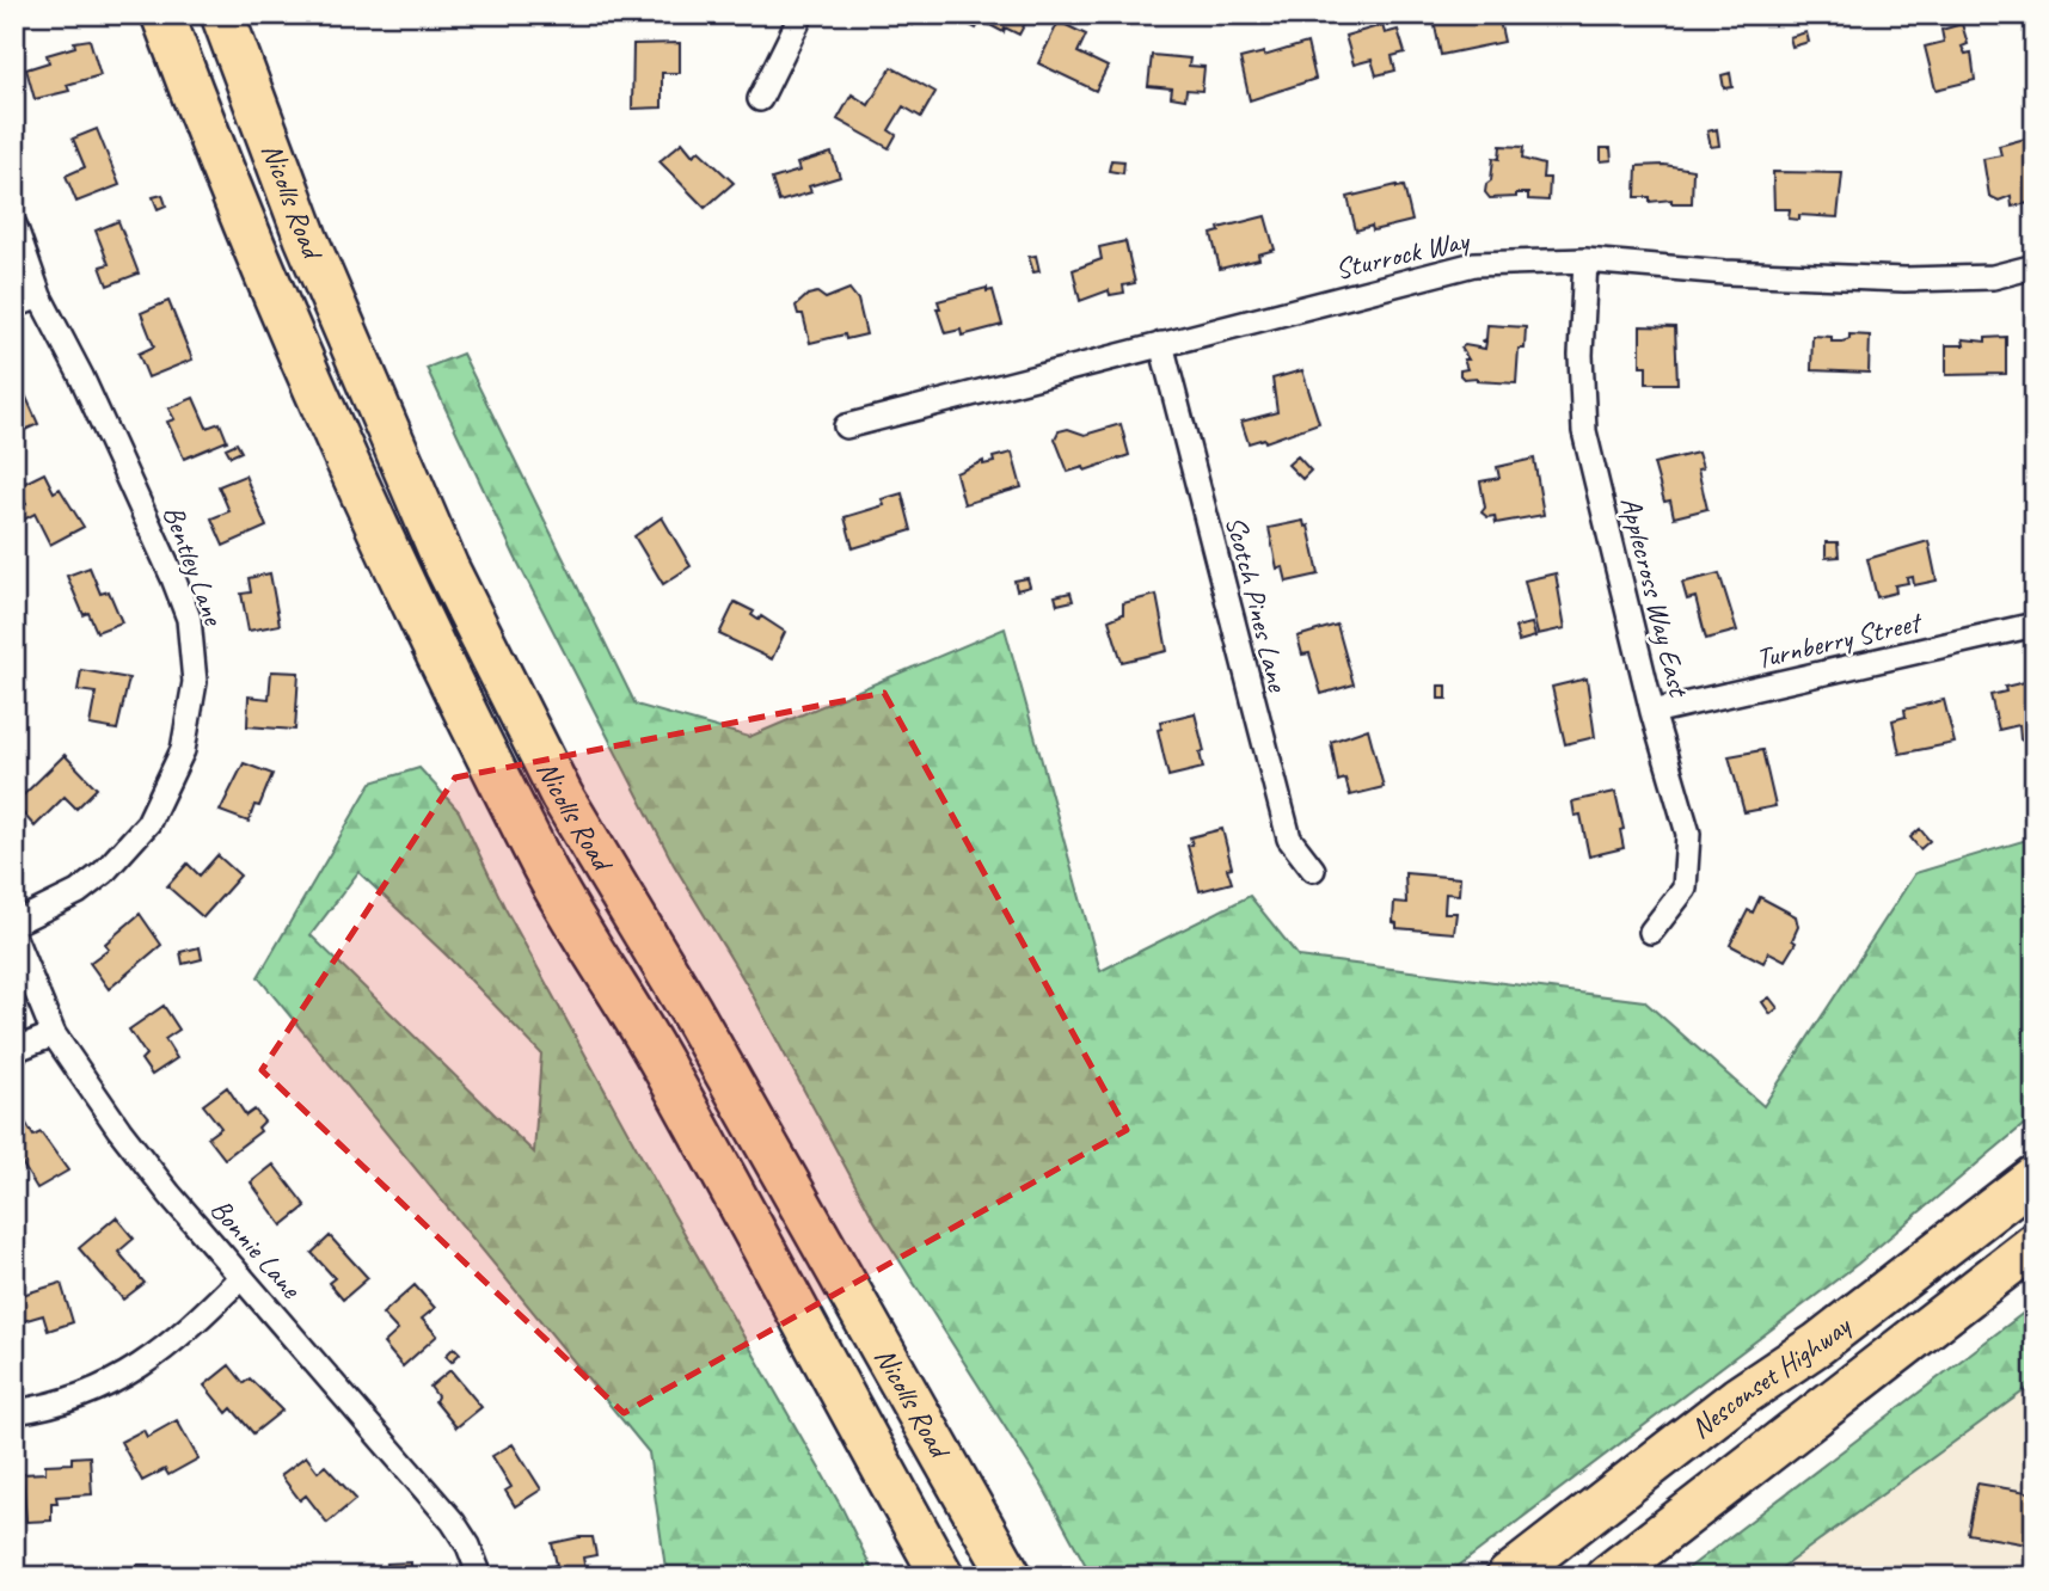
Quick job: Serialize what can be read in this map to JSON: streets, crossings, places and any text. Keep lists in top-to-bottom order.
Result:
{
  "streets": {
    "highway": ["Nicolls Road", "Nesconset Highway"],
    "street": [
      "Sturrock Way",
      "Bentley Lane",
      "Applecross Way East",
      "Scotch Pines Lane",
      "Turnberry Street",
      "Bonnie Lane"
    ]
  },
  "crossings": [
    ["Sturrock Way", "Applecross Way East"],
    ["Sturrock Way", "Scotch Pines Lane"],
    ["Applecross Way East", "Turnberry Street"]
  ]
}
